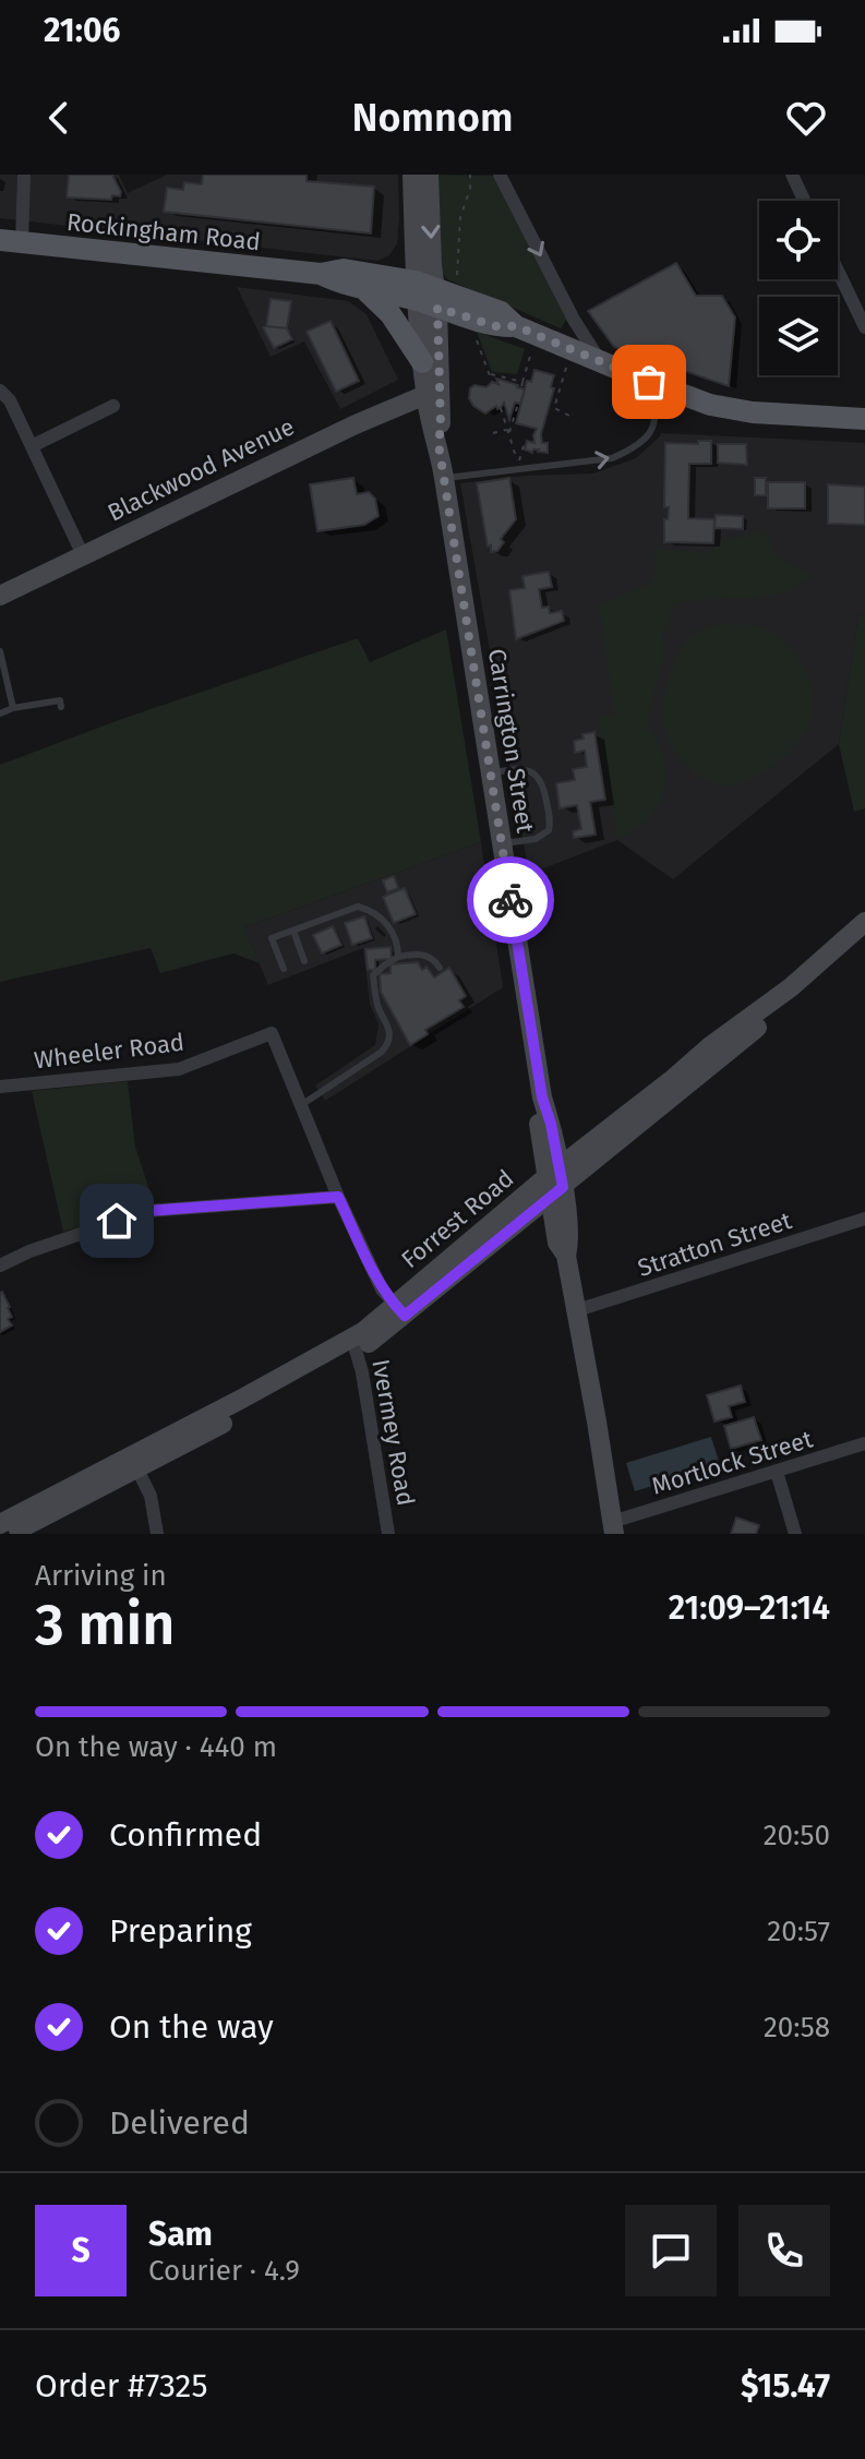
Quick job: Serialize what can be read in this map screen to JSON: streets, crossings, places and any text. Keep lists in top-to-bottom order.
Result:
{
  "streets": {
    "main road": [
      "Rockingham Road",
      "Blackwood Avenue",
      "Carrington Street",
      "Forrest Road"
    ],
    "street": [
      "Wheeler Road",
      "Stratton Street",
      "Ivermey Road",
      "Mortlock Street"
    ]
  },
  "crossings": [
    ["Rockingham Road", "Carrington Street"],
    ["Blackwood Avenue", "Carrington Street"],
    ["Carrington Street", "Forrest Road"],
    ["Carrington Street", "Stratton Street"],
    ["Carrington Street", "Mortlock Street"],
    ["Wheeler Road", "Forrest Road"],
    ["Forrest Road", "Ivermey Road"]
  ],
  "page": {
    "status": "21:06",
    "header": "Nomnom",
    "heading": ["3 min", "Arriving in", "21:09–21:14"],
    "panel": [
      "Sam",
      "Courier · 4.9",
      "Order #7325",
      "$15.47"
    ],
    "bar": "On the way · 440 m",
    "list": [
      ["Confirmed", "20:50"],
      ["Preparing", "20:57"],
      ["On the way", "20:58"],
      "Delivered"
    ],
    "round": "S"
  }
}
